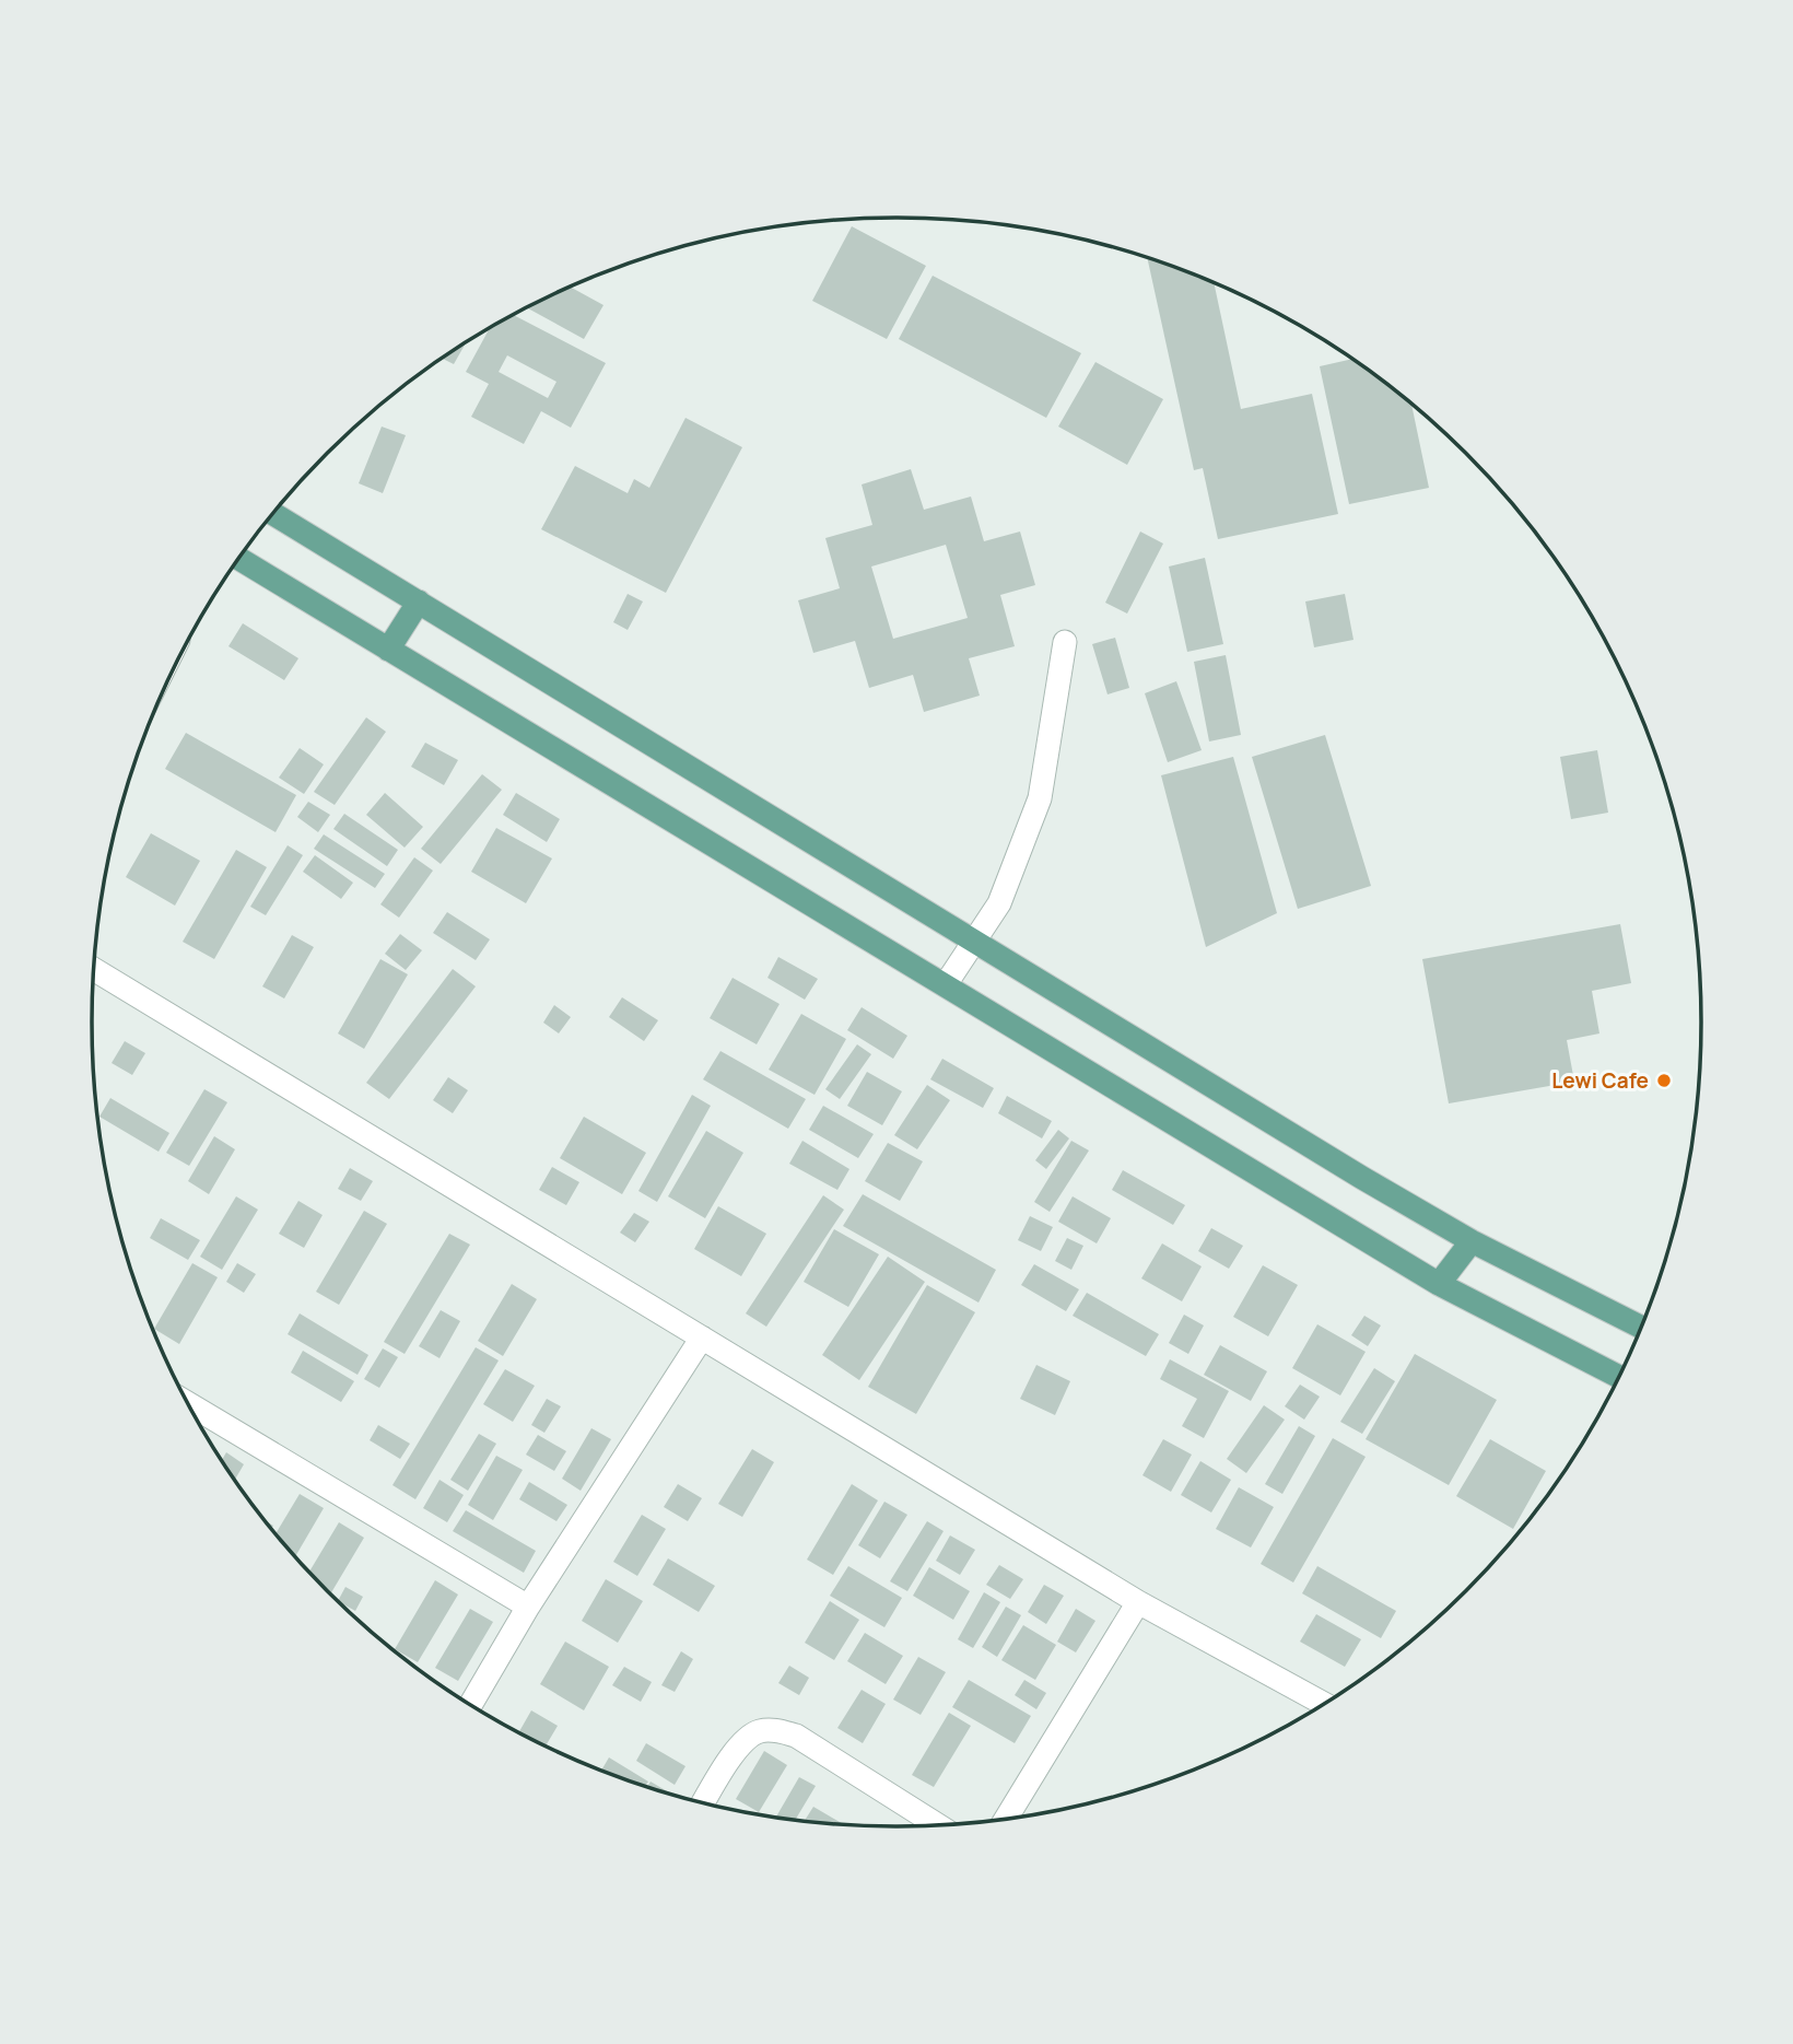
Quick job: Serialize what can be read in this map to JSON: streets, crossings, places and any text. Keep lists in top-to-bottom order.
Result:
{
  "places": ["Lewi Cafe"]
}
